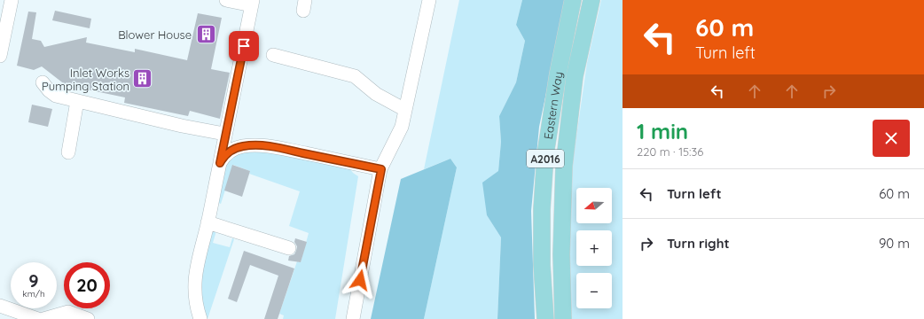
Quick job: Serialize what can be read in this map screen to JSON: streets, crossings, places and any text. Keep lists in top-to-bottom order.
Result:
{
  "streets": {
    "main road": ["Eastern Way", "A2016"]
  },
  "places": {
    "building": ["Blower House", "Inlet Works Pumping Station"]
  },
  "north": "left",
  "page": {
    "turn": ["60 m", "Turn left"],
    "heading": ["1 min", "220 m · 15:36"],
    "list": [
      {
        "name": "Turn left",
        "value": "60 m"
      },
      {
        "name": "Turn right",
        "value": "90 m"
      }
    ],
    "map_buttons": ["+", "−"],
    "speed": "9 km/h",
    "limit": "20"
  }
}
